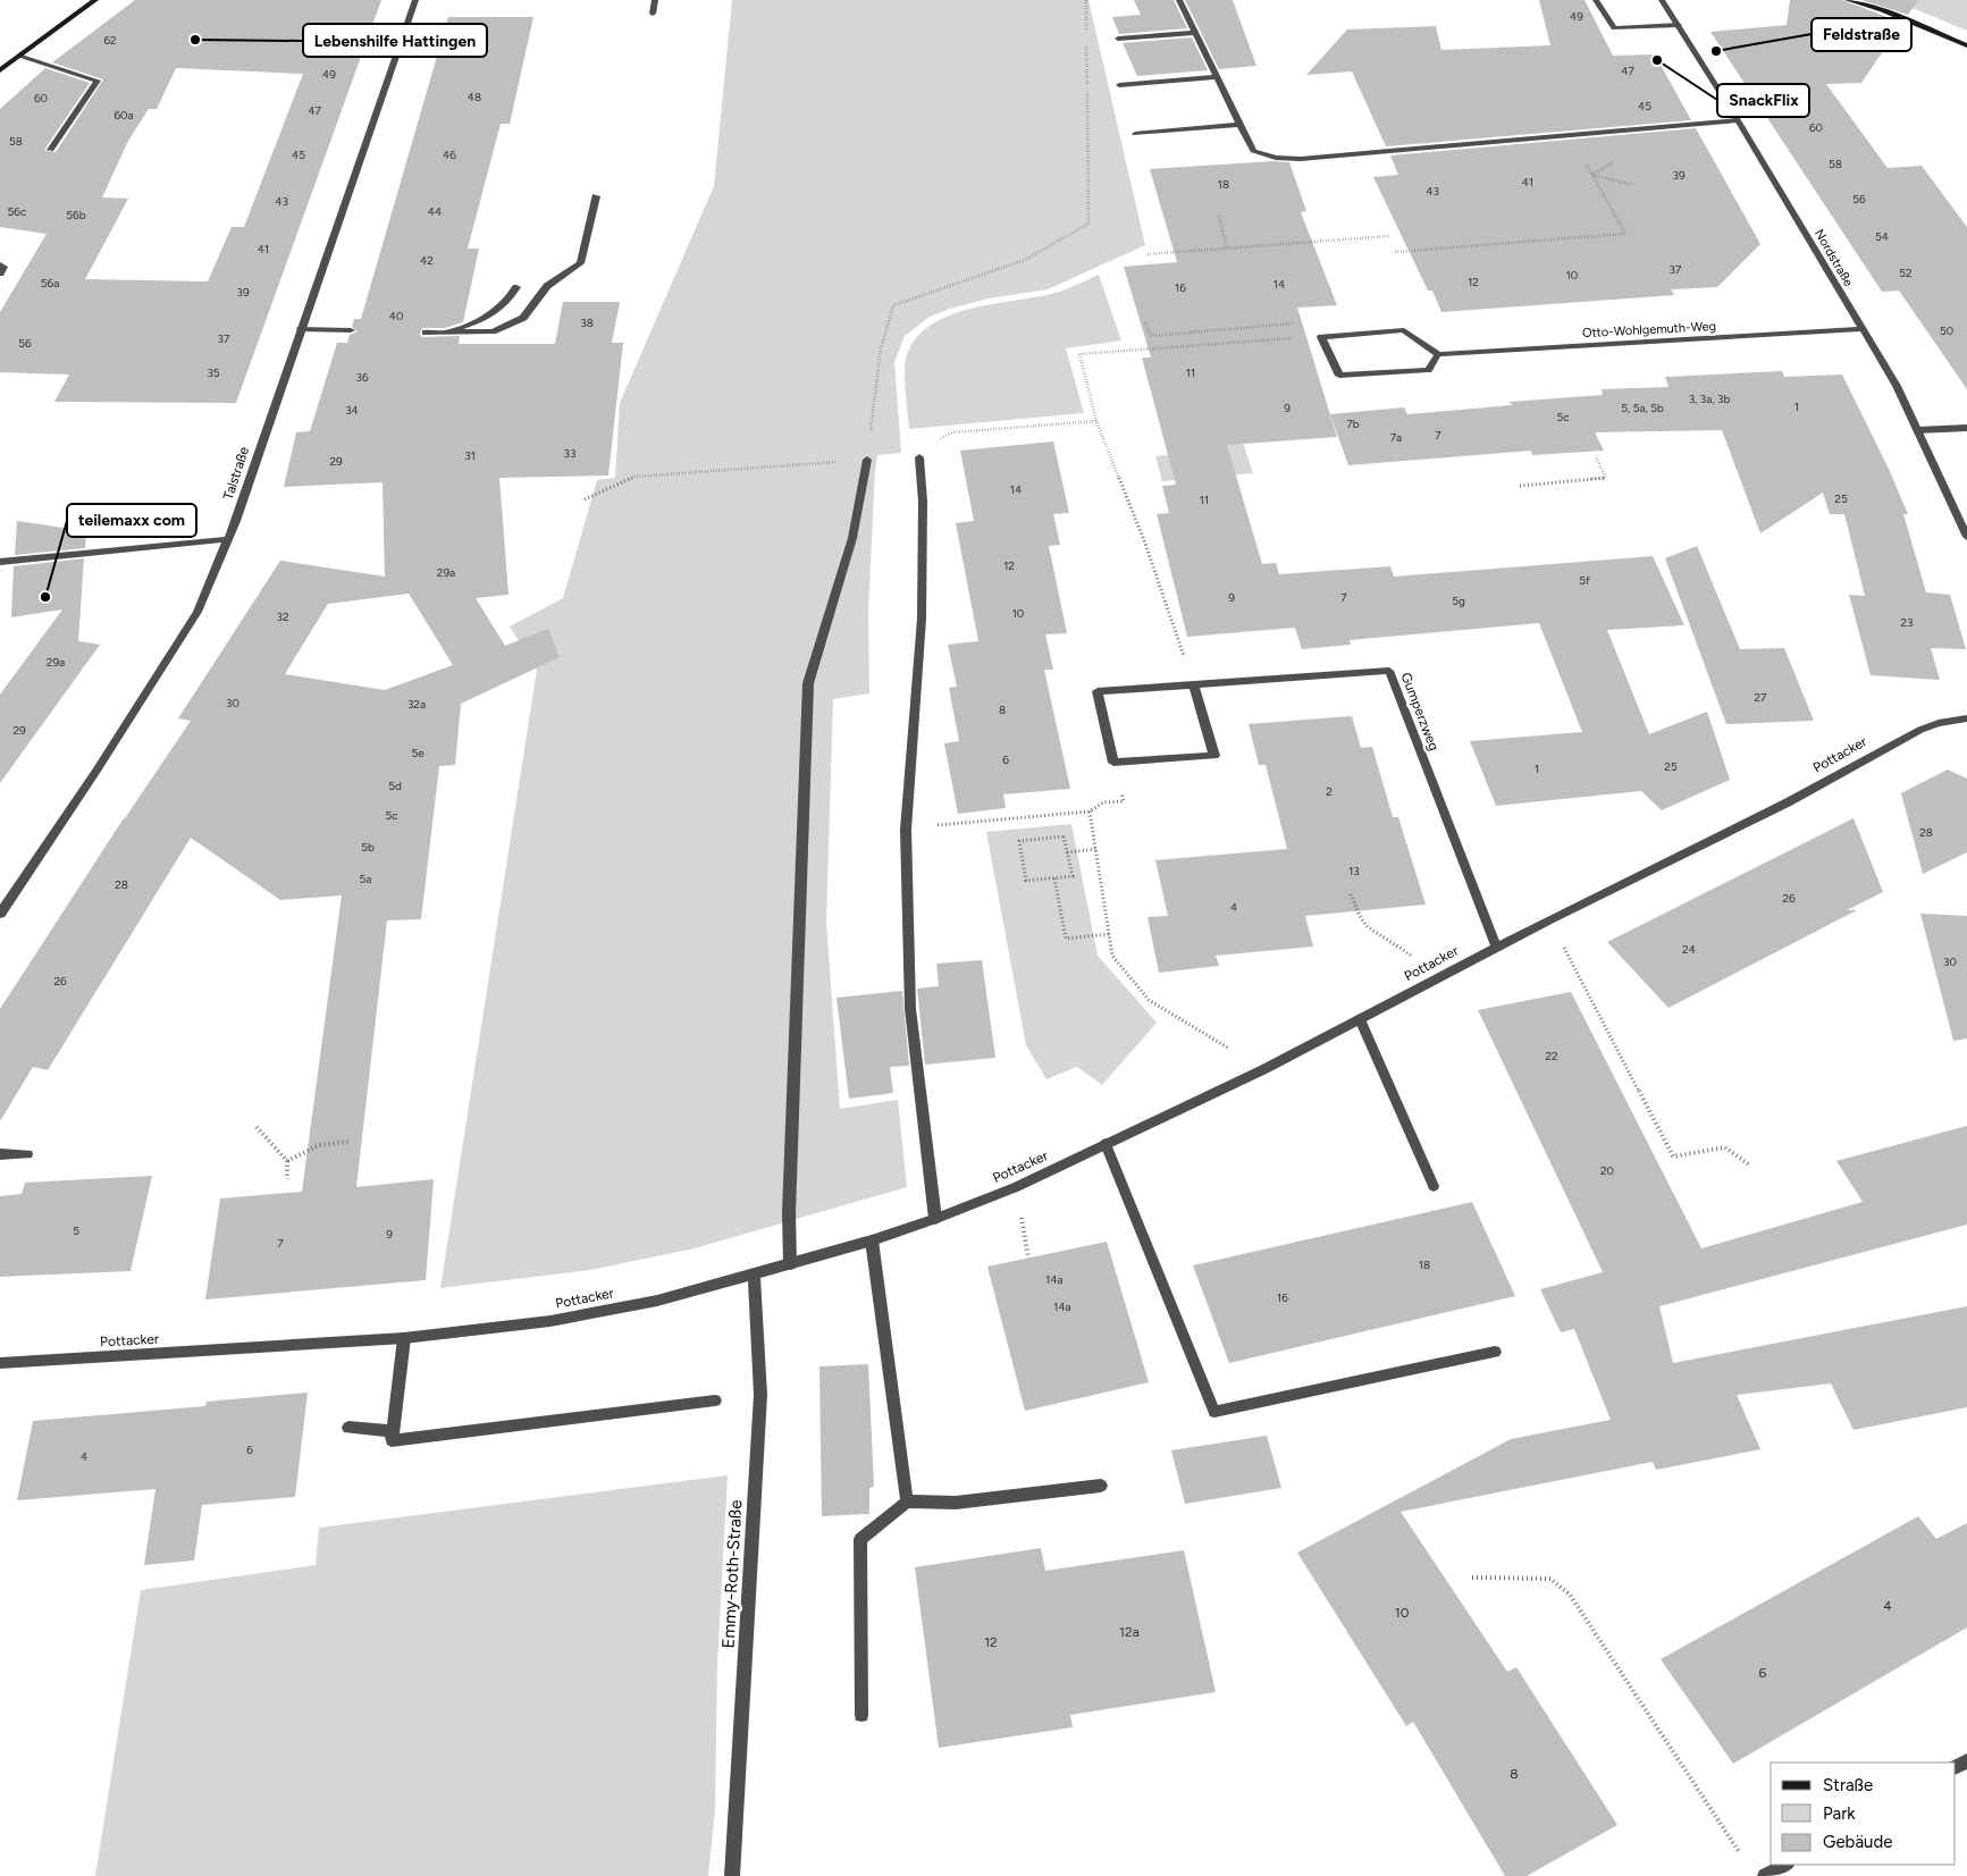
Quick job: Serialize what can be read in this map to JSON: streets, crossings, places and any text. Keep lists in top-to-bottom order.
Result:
{
  "streets": {
    "street": [
      "Nordstraße",
      "Otto-Wohlgemuth-Weg",
      "Talstraße",
      "Gumperzweg",
      "Pottacker",
      "Emmy-Roth-Straße"
    ]
  },
  "crossings": [
    ["Nordstraße", "Otto-Wohlgemuth-Weg"],
    ["Gumperzweg", "Pottacker"],
    ["Pottacker", "Emmy-Roth-Straße"]
  ],
  "places": [
    "Lebenshilfe Hattingen",
    "Feldstraße",
    "SnackFlix",
    "teilemaxx com"
  ],
  "house_numbers": [
    "49",
    "62",
    "47",
    "49",
    "48",
    "60",
    "45",
    "47",
    "60a",
    "60",
    "58",
    "45",
    "46",
    "58",
    "39",
    "41",
    "18",
    "43",
    "56",
    "43",
    "56c",
    "44",
    "56b",
    "54",
    "41",
    "42",
    "37",
    "52",
    "10",
    "12",
    "56a",
    "14",
    "16",
    "39",
    "40",
    "38",
    "50",
    "37",
    "56",
    "35",
    "11",
    "36",
    "3, 3a, 3b",
    "1",
    "9",
    "5, 5a, 5b",
    "34",
    "5c",
    "7b",
    "7",
    "7a",
    "33",
    "31",
    "29",
    "14",
    "25",
    "11",
    "12",
    "29a",
    "5f",
    "9",
    "7",
    "5g",
    "10",
    "32",
    "23",
    "29a",
    "27",
    "30",
    "32a",
    "8",
    "29",
    "5e",
    "6",
    "25",
    "1",
    "5d",
    "2",
    "5c",
    "28",
    "5b",
    "13",
    "5a",
    "28",
    "26",
    "4",
    "24",
    "30",
    "26",
    "22",
    "20",
    "5",
    "9",
    "7",
    "18",
    "14a",
    "16",
    "14a",
    "6",
    "4",
    "4",
    "10",
    "12a",
    "12",
    "6",
    "8"
  ],
  "legend": ["Straße", "Park", "Gebäude"]
}
